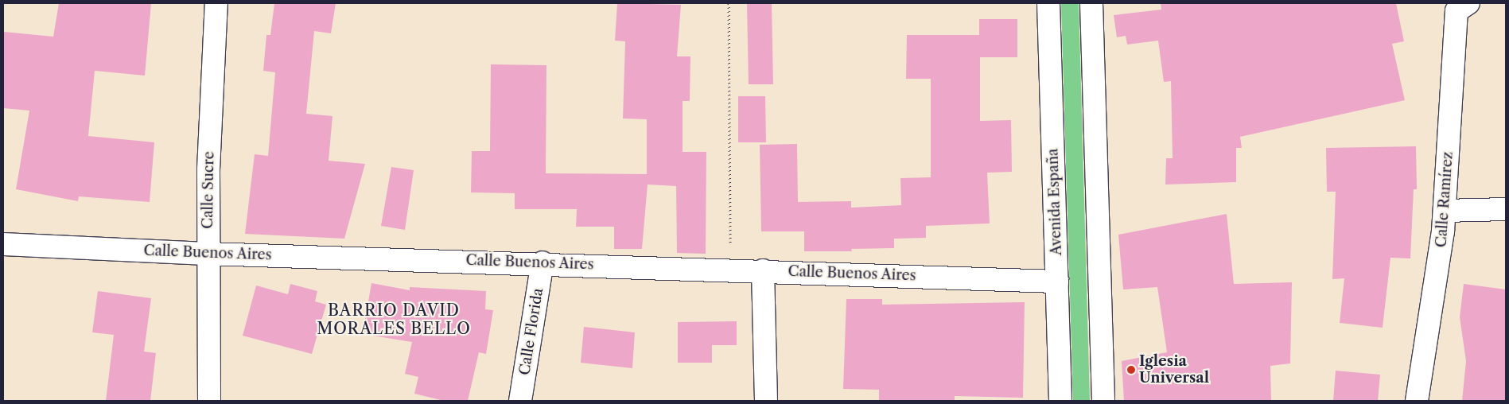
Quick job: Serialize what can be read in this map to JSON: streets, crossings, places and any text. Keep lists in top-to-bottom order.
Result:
{
  "streets": {
    "street": [
      "Calle Sucre",
      "Calle Ramírez",
      "Avenida España",
      "Calle Buenos Aires",
      "Calle Florida"
    ]
  },
  "crossings": [
    ["Calle Sucre", "Calle Buenos Aires"],
    ["Avenida España", "Calle Buenos Aires"],
    ["Calle Buenos Aires", "Calle Florida"]
  ],
  "districts": ["BARRIO DAVID MORALES BELLO"],
  "places": ["Iglesia Universal"]
}
